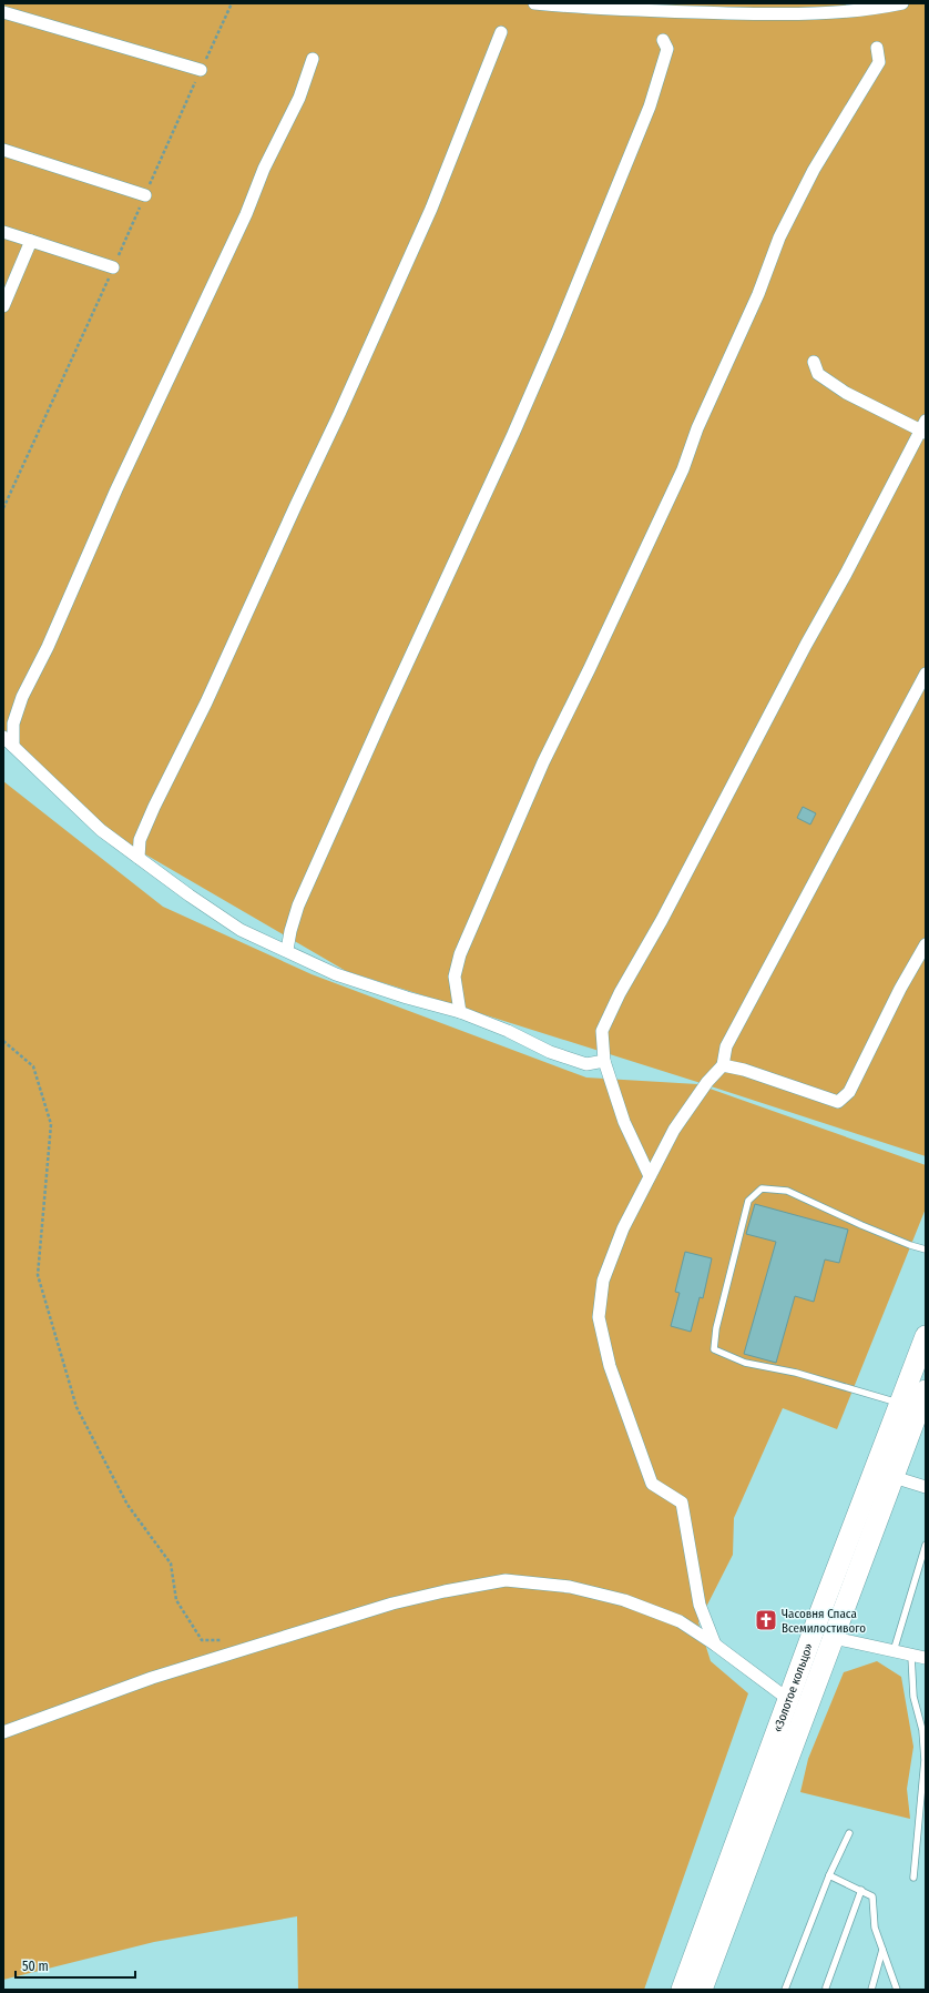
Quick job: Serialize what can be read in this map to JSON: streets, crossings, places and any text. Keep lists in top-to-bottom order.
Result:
{
  "streets": {
    "highway": ["«Золотое кольцо»"]
  },
  "places": {
    "church": ["Часовня Спаса Всемилостивого"]
  },
  "scale_bar": "50 m"
}
